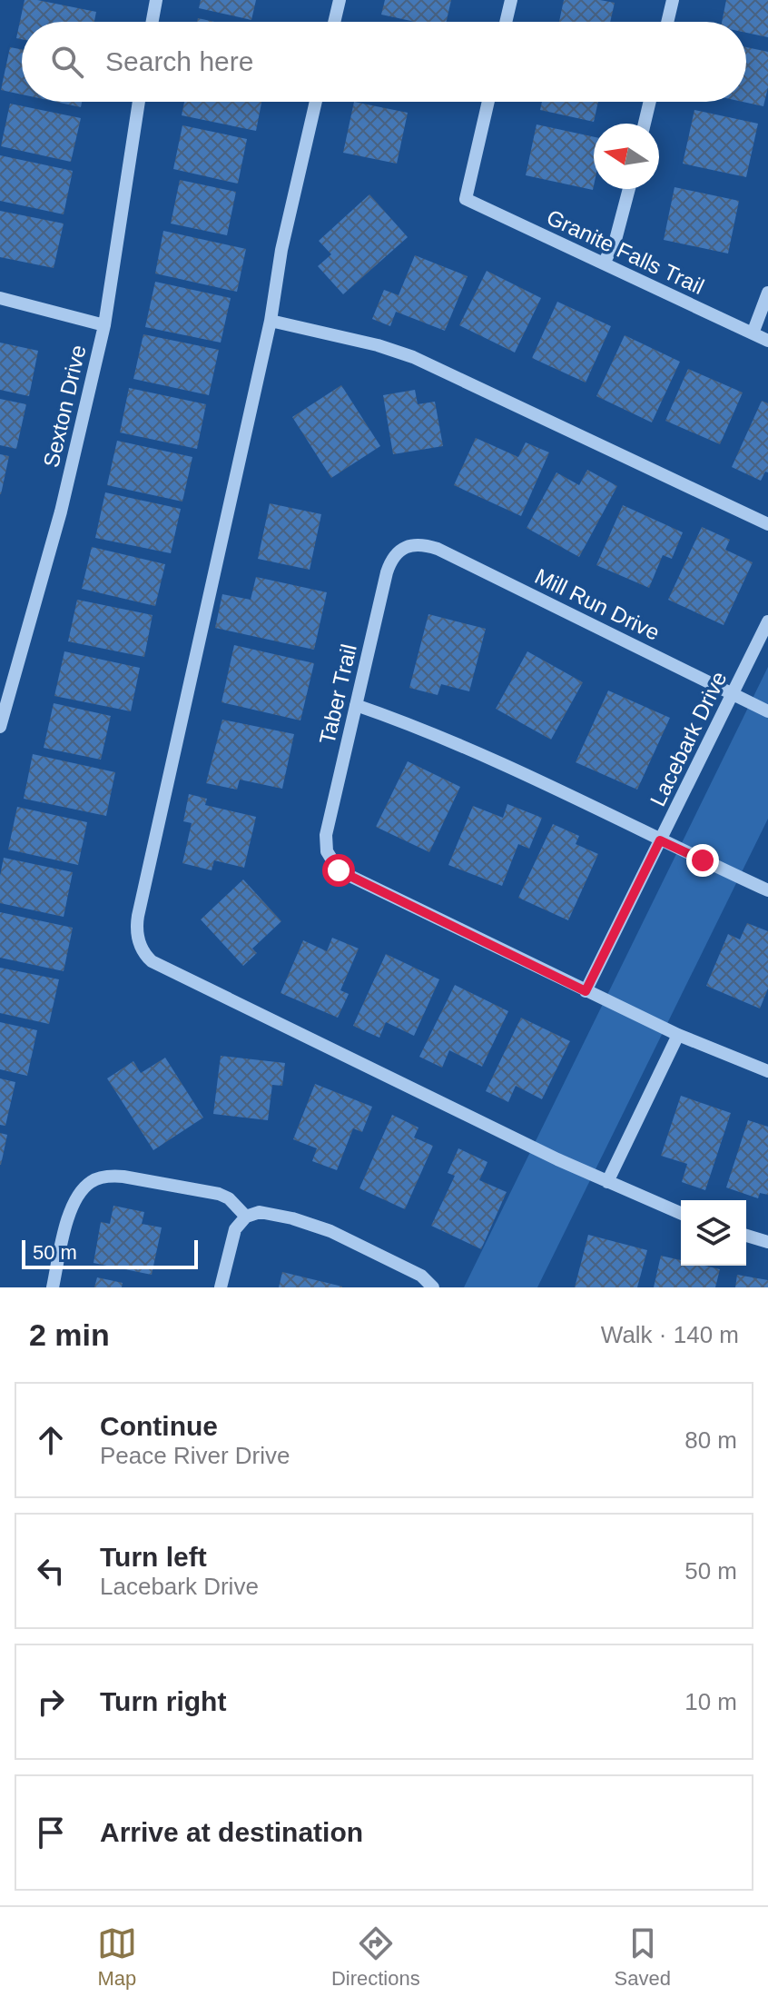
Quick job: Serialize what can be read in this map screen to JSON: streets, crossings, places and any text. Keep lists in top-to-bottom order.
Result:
{
  "streets": {
    "street": [
      "Granite Falls Trail",
      "Sexton Drive",
      "Mill Run Drive",
      "Taber Trail",
      "Lacebark Drive"
    ]
  },
  "crossings": [
    ["Mill Run Drive", "Taber Trail"],
    ["Mill Run Drive", "Lacebark Drive"],
    ["Taber Trail", "Lacebark Drive"]
  ],
  "scale_bar": "50 m",
  "north": "left",
  "page": {
    "search": "Search here",
    "scale": "50 m",
    "heading": ["2 min", "Walk · 140 m"],
    "list": [
      ["Continue", "Peace River Drive", "80 m"],
      ["Turn left", "Lacebark Drive", "50 m"],
      ["Turn right", "10 m"],
      "Arrive at destination"
    ],
    "nav": ["Map", "Directions", "Saved"]
  }
}
